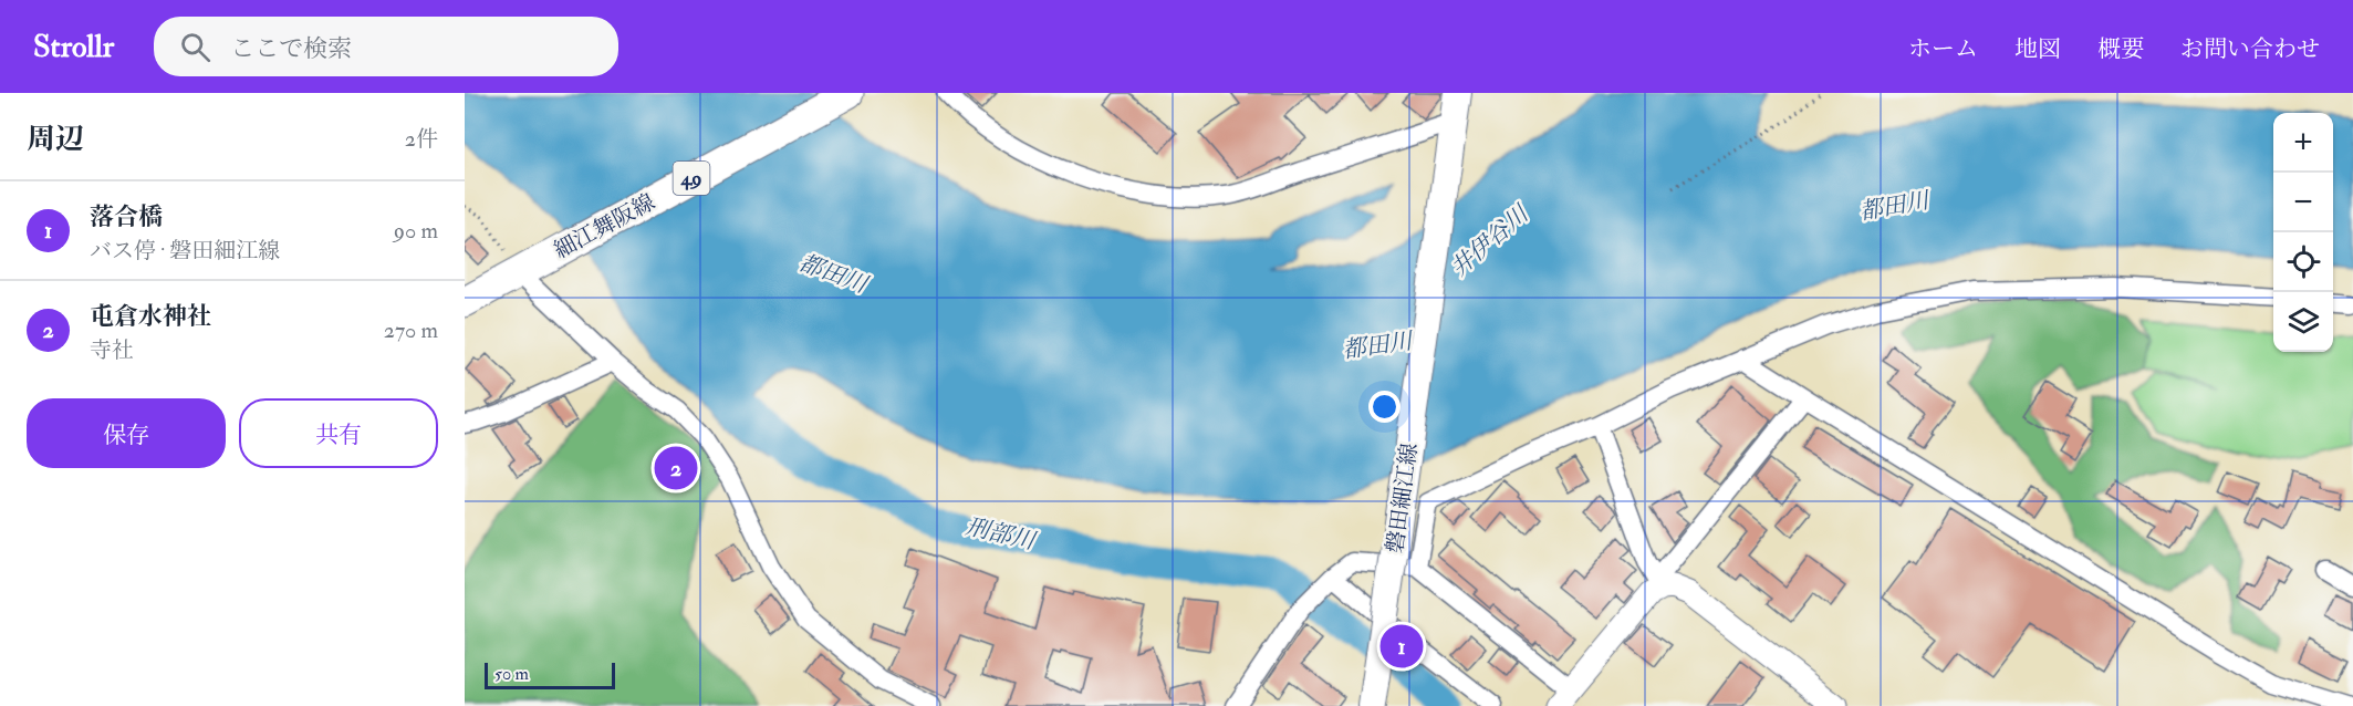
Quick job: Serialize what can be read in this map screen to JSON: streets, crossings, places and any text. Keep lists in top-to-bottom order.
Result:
{
  "streets": {
    "main road": ["49", "細江舞阪線", "磐田細江線"]
  },
  "water": ["都田川", "井伊谷川", "刑部川"],
  "scale_bar": "50 m",
  "page": {
    "header": "Strollr",
    "search": "ここで検索",
    "nav": [
      "ホーム",
      "地図",
      "概要",
      "お問い合わせ"
    ],
    "heading": ["周辺", "2件"],
    "map_buttons": ["+", "−"],
    "list": [
      {
        "mark": "1",
        "name": "落合橋",
        "note": "バス停 · 磐田細江線",
        "value": "90 m"
      },
      {
        "mark": "2",
        "name": "屯倉水神社",
        "note": "寺社",
        "value": "270 m"
      }
    ],
    "buttons": ["保存", "共有"],
    "pins": ["2", "1"],
    "scale": "50 m"
  }
}
